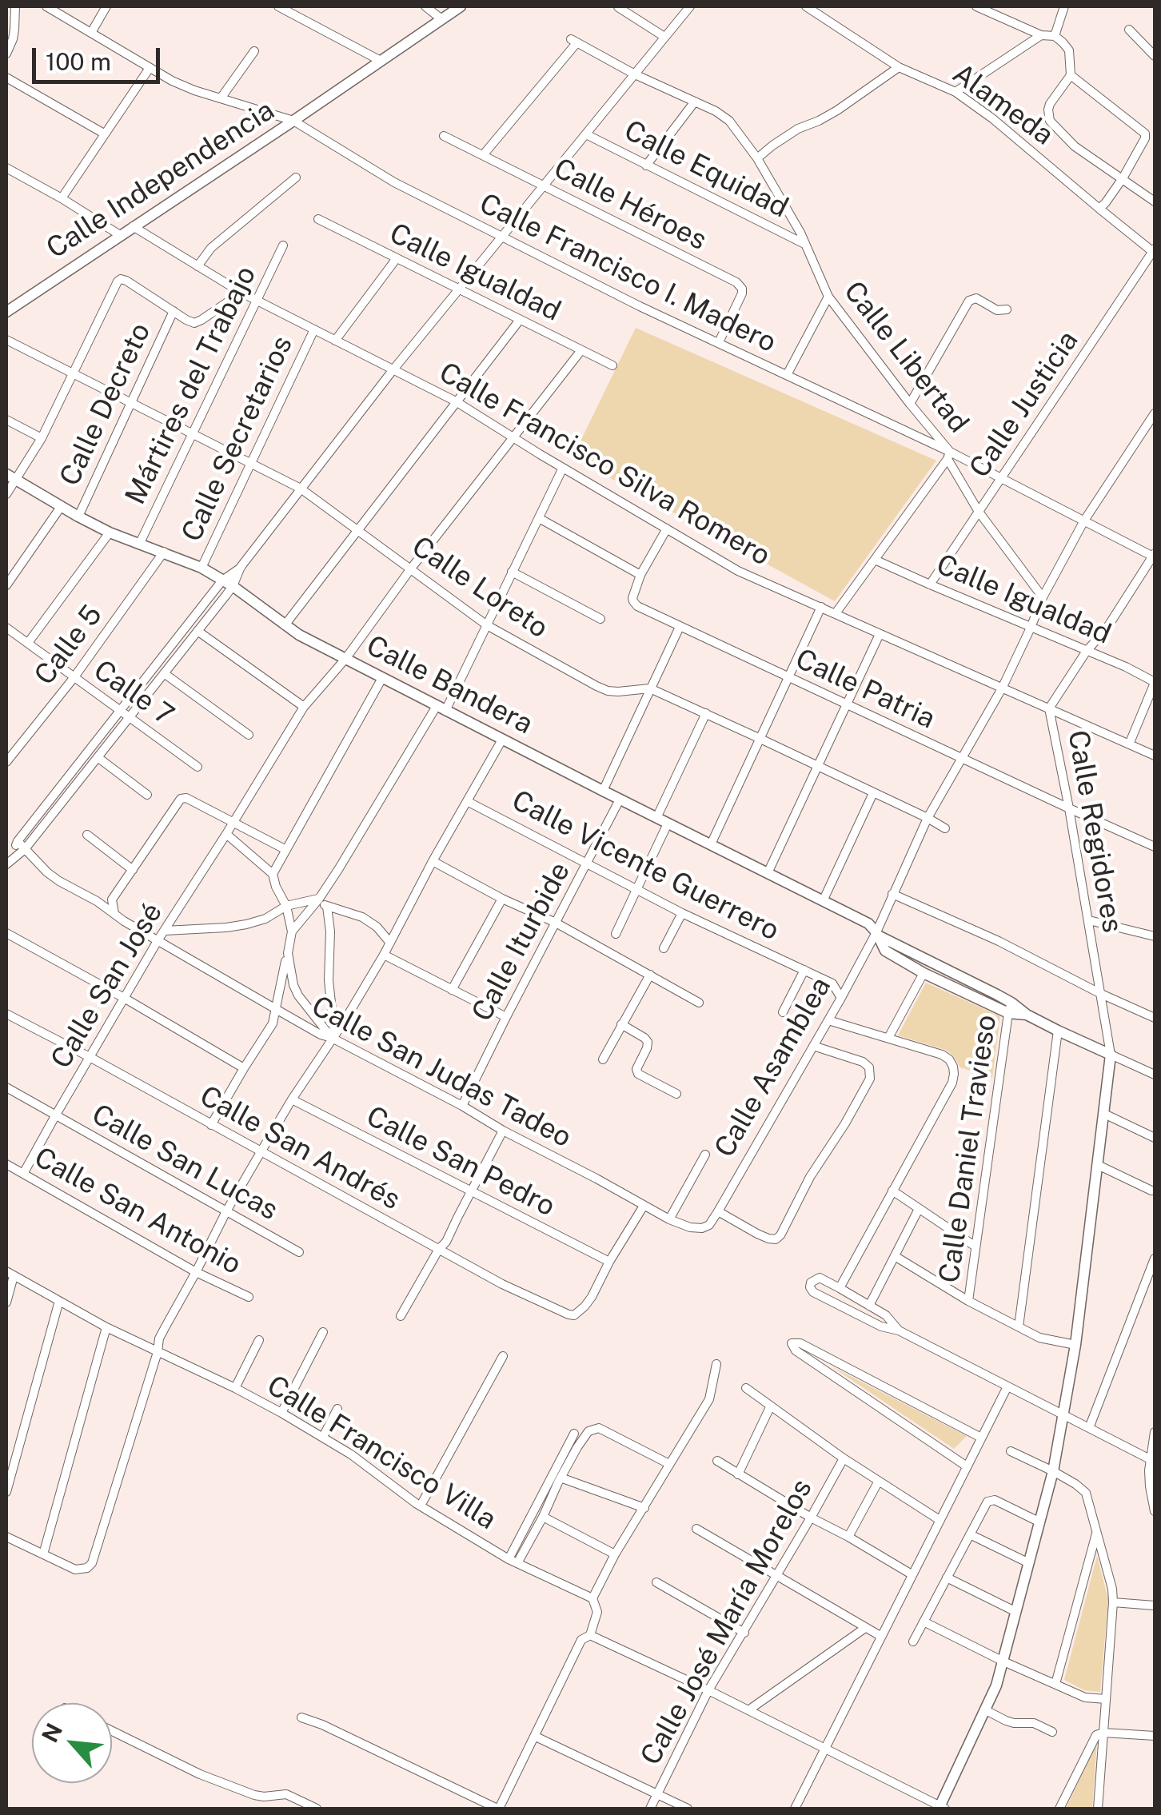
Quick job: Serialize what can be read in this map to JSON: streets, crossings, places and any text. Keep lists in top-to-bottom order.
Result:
{
  "streets": {
    "street": [
      "Alameda",
      "Calle Equidad",
      "Calle Independencia",
      "Calle Héroes",
      "Calle Igualdad",
      "Calle Francisco I. Madero",
      "Calle Libertad",
      "Mártires del Trabajo",
      "Calle Decreto",
      "Calle Justicia",
      "Calle Secretarios",
      "Calle Francisco Silva Romero",
      "Calle Loreto",
      "Calle 5",
      "Calle Bandera",
      "Calle Patria",
      "Calle 7",
      "Calle Regidores",
      "Calle Vicente Guerrero",
      "Calle Iturbide",
      "Calle San José",
      "Calle Asamblea",
      "Calle San Judas Tadeo",
      "Calle San Andrés",
      "Calle Daniel Travieso",
      "Calle San Pedro",
      "Calle San Lucas",
      "Calle San Antonio",
      "Calle Francisco Villa",
      "Calle José María Morelos"
    ]
  },
  "crossings": [
    ["Alameda", "Calle Justicia"],
    ["Calle Equidad", "Calle Libertad"],
    ["Calle Independencia", "Calle Francisco I. Madero"],
    ["Calle Independencia", "Calle Francisco Silva Romero"],
    ["Calle Héroes", "Calle Francisco I. Madero"],
    ["Calle Héroes", "Calle Libertad"],
    ["Calle Igualdad", "Calle Justicia"],
    ["Calle Igualdad", "Calle Regidores"],
    ["Calle Igualdad", "Calle San José"],
    ["Calle Igualdad", "Calle Asamblea"],
    ["Calle Francisco I. Madero", "Calle Libertad"],
    ["Calle Libertad", "Calle Justicia"],
    ["Calle Libertad", "Calle Regidores"],
    ["Calle Libertad", "Calle Asamblea"],
    ["Mártires del Trabajo", "Calle Francisco Silva Romero"],
    ["Mártires del Trabajo", "Calle Loreto"],
    ["Mártires del Trabajo", "Calle Bandera"],
    ["Calle Decreto", "Calle Loreto"],
    ["Calle Decreto", "Calle Bandera"],
    ["Calle Secretarios", "Calle Francisco Silva Romero"],
    ["Calle Secretarios", "Calle Loreto"],
    ["Calle Secretarios", "Calle Bandera"],
    ["Calle Francisco Silva Romero", "Calle Regidores"],
    ["Calle Francisco Silva Romero", "Calle San José"],
    ["Calle Francisco Silva Romero", "Calle Asamblea"],
    ["Calle Loreto", "Calle San José"],
    ["Calle Loreto", "Calle Asamblea"],
    ["Calle 5", "Calle Bandera"],
    ["Calle 5", "Calle 7"],
    ["Calle Bandera", "Calle Iturbide"],
    ["Calle Bandera", "Calle San José"],
    ["Calle Bandera", "Calle Asamblea"],
    ["Calle Patria", "Calle Regidores"],
    ["Calle Patria", "Calle Asamblea"],
    ["Calle Vicente Guerrero", "Calle Iturbide"],
    ["Calle Vicente Guerrero", "Calle Asamblea"],
    ["Calle Iturbide", "Calle San Judas Tadeo"],
    ["Calle San José", "Calle San Judas Tadeo"],
    ["Calle San José", "Calle San Andrés"],
    ["Calle San José", "Calle San Lucas"],
    ["Calle San José", "Calle San Antonio"],
    ["Calle Asamblea", "Calle San Judas Tadeo"],
    ["Calle San Andrés", "Calle San Pedro"]
  ],
  "scale_bar": "100 m",
  "north": "top left"
}
